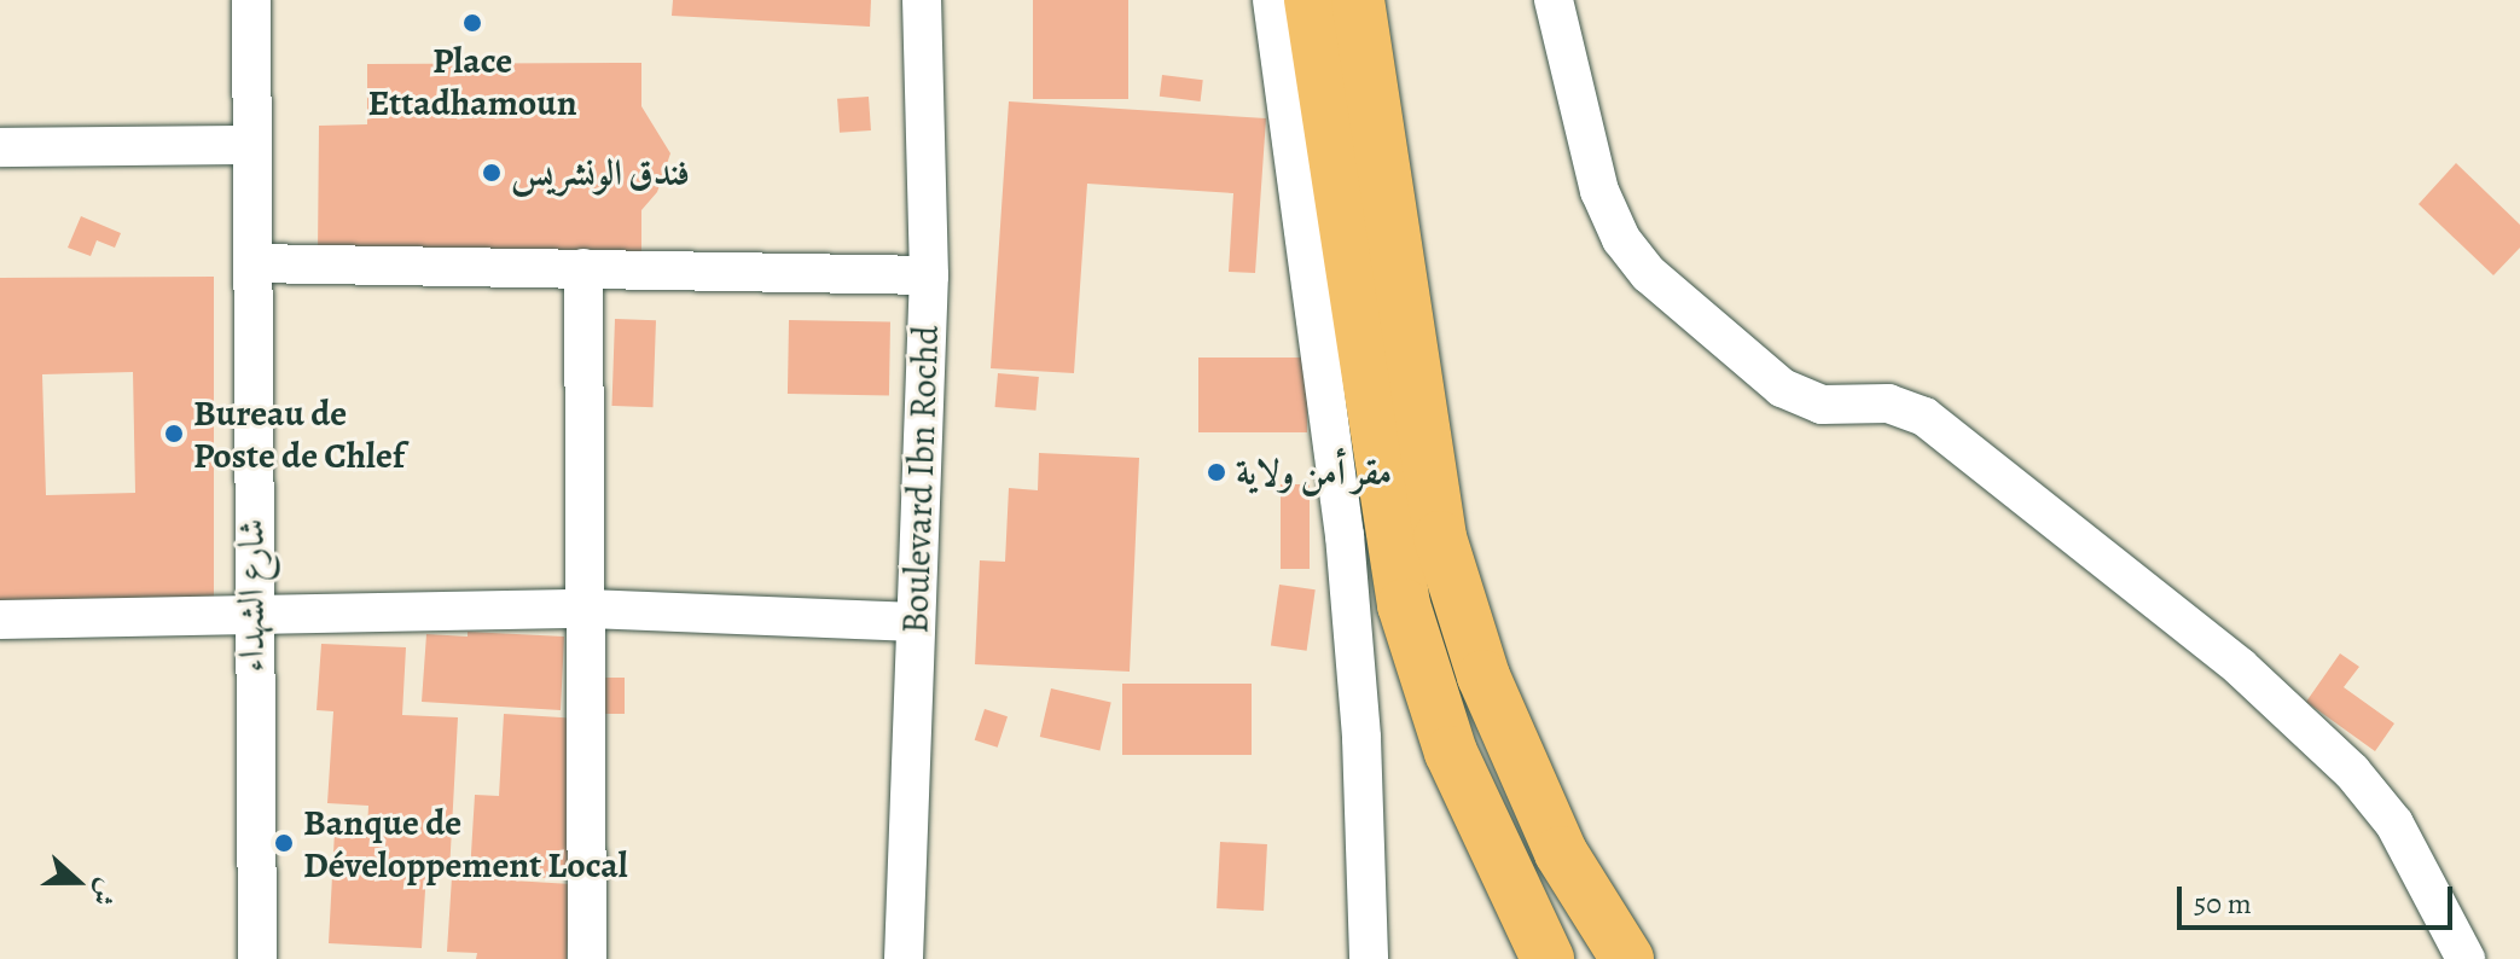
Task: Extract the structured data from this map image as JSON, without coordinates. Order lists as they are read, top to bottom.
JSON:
{
  "streets": {
    "street": ["Boulevard Ibn Rochd", "شارع الشهداء"]
  },
  "places": [
    "Place Ettadhamoun",
    "فندق الونشريس",
    "Bureau de Poste de Chlef",
    "مقر أمن ولاية",
    "Banque de Développement Local"
  ],
  "scale_bar": "50 m",
  "north": "right"
}
